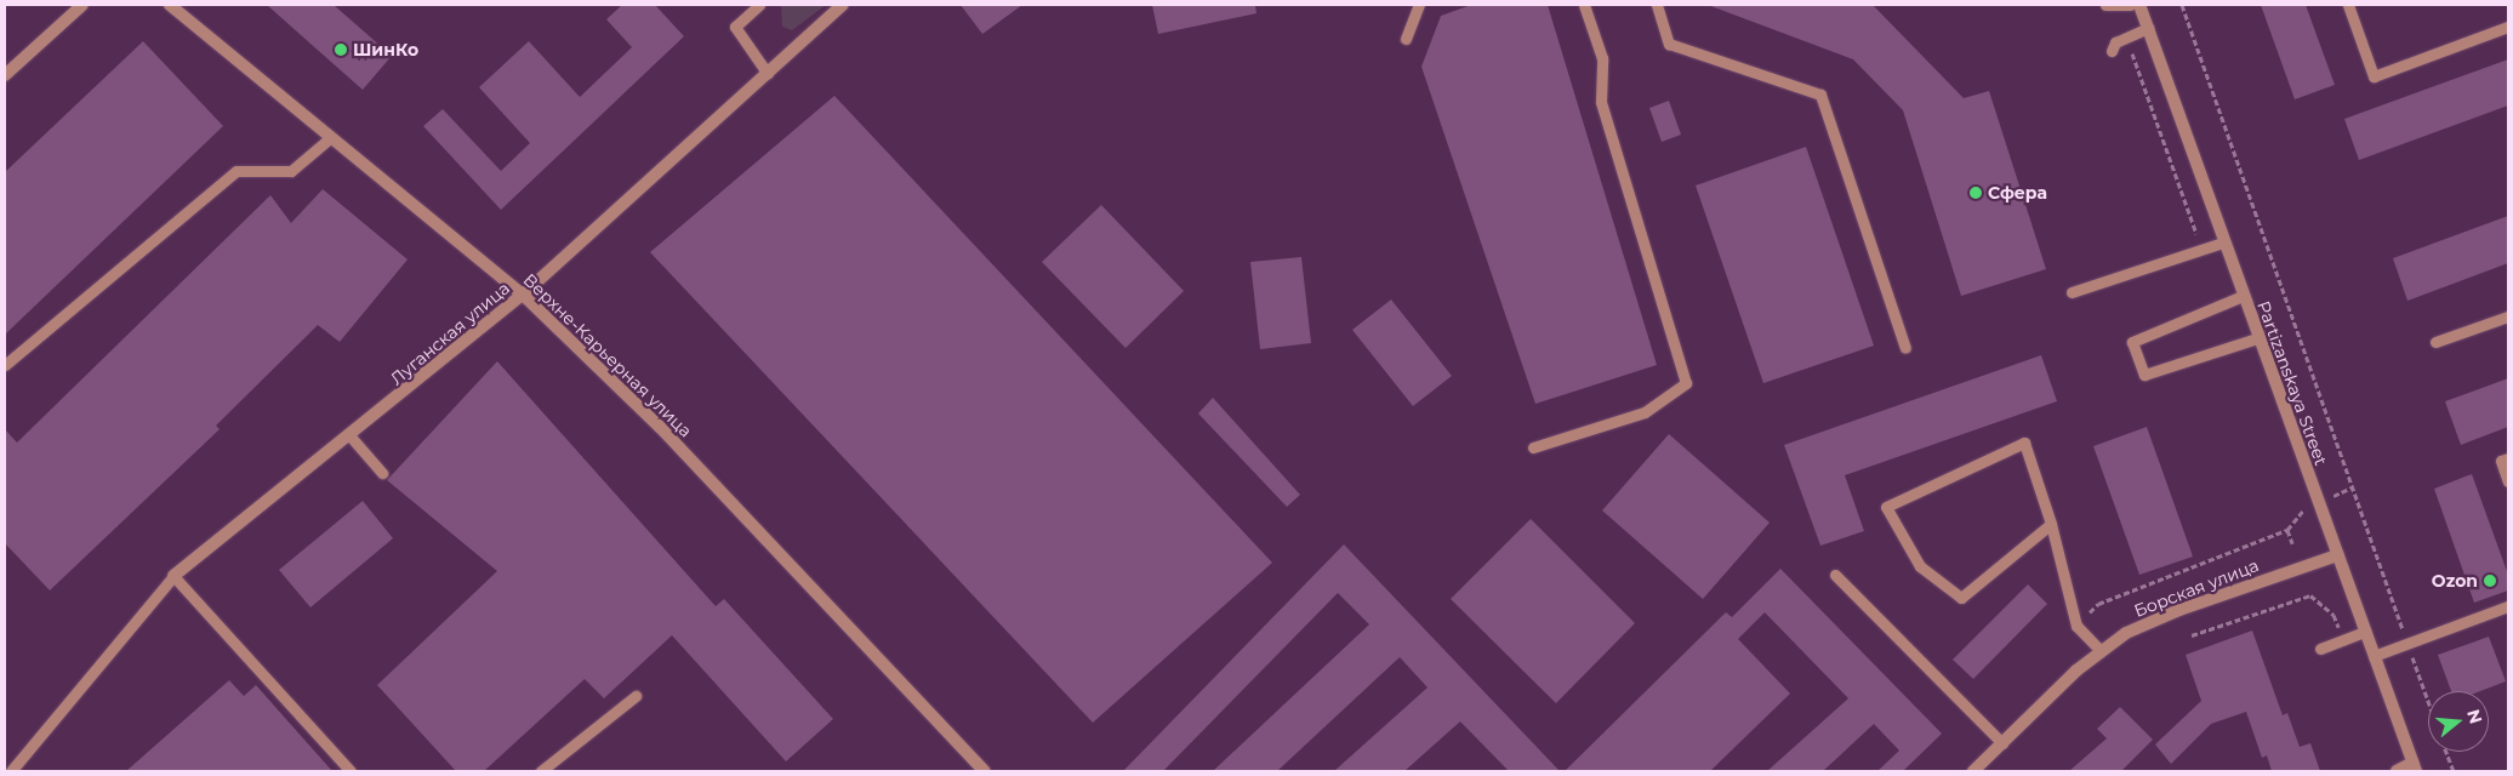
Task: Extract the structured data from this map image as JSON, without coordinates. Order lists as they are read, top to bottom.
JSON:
{
  "streets": {
    "street": [
      "Луганская улица",
      "Верхне-Карьерная улица",
      "Partizanskaya Street",
      "Борская улица"
    ]
  },
  "crossings": [
    ["Луганская улица", "Верхне-Карьерная улица"],
    ["Partizanskaya Street", "Борская улица"]
  ],
  "places": ["ШинКо", "Сфера", "Ozon"],
  "north": "right"
}
